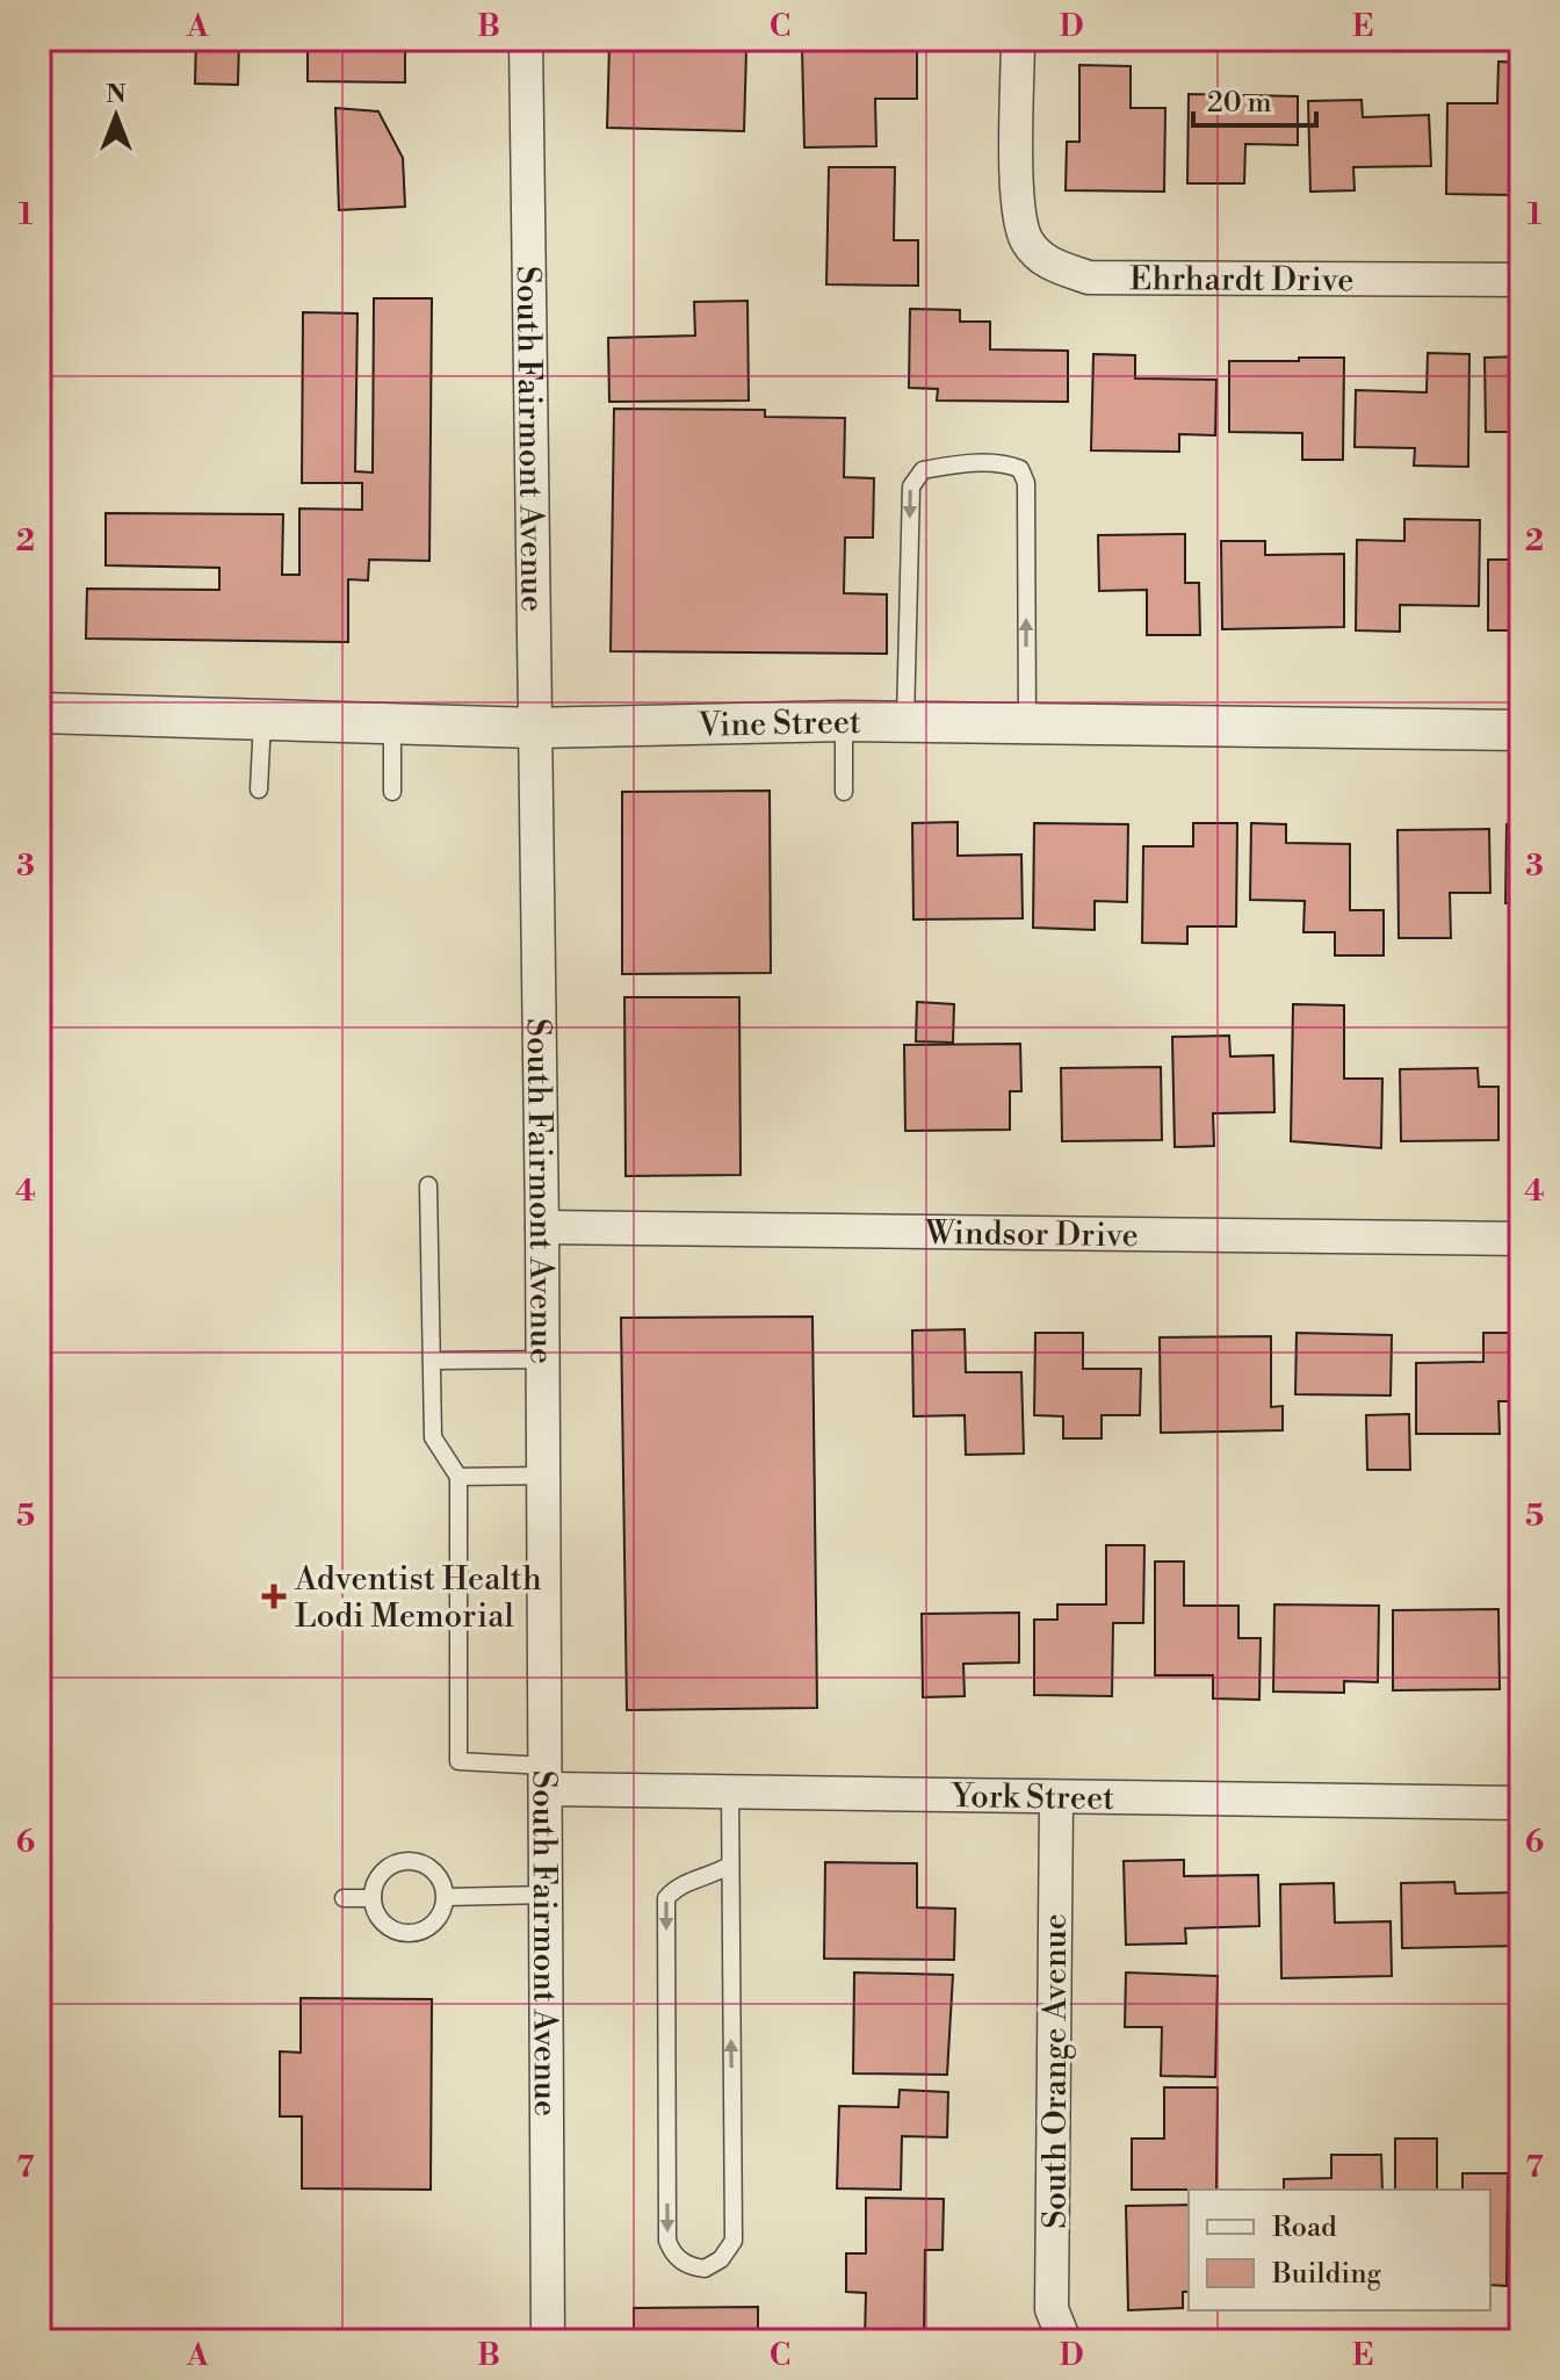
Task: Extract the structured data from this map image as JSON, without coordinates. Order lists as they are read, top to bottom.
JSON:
{
  "streets": {
    "street": [
      "Ehrhardt Drive",
      "South Fairmont Avenue",
      "Vine Street",
      "Windsor Drive",
      "York Street",
      "South Orange Avenue"
    ]
  },
  "crossings": [
    ["South Fairmont Avenue", "Vine Street"],
    ["South Fairmont Avenue", "Windsor Drive"],
    ["South Fairmont Avenue", "York Street"],
    ["York Street", "South Orange Avenue"]
  ],
  "places": {
    "health": ["Adventist Health Lodi Memorial"]
  },
  "legend": ["Road", "Building"],
  "scale_bar": "20 m",
  "north": "top",
  "grid": {
    "columns": [
      "A",
      "B",
      "C",
      "D",
      "E"
    ],
    "rows": [
      "1",
      "2",
      "3",
      "4",
      "5",
      "6",
      "7"
    ]
  }
}
